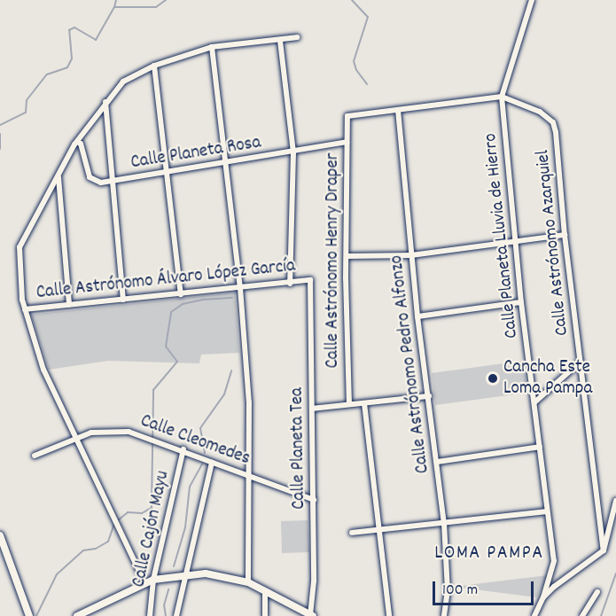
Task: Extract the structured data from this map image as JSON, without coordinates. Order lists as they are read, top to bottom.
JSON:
{
  "streets": {
    "street": [
      "Calle Planeta Rosa",
      "Calle Planeta Lluvia de Hierro",
      "Calle Astrónomo Azarquiel",
      "Calle Astrónomo Henry Draper",
      "Calle Astrónomo Álvaro López García",
      "Calle Astrónomo Pedro Alfonzo",
      "Calle Cleomedes",
      "Calle Planeta Tea",
      "Calle Cajón Mayu"
    ]
  },
  "crossings": [
    ["Calle Planeta Rosa", "Calle Astrónomo Henry Draper"],
    ["Calle Planeta Lluvia de Hierro", "Calle Astrónomo Azarquiel"],
    ["Calle Astrónomo Henry Draper", "Calle Astrónomo Pedro Alfonzo"],
    ["Calle Astrónomo Álvaro López García", "Calle Planeta Tea"],
    ["Calle Cleomedes", "Calle Planeta Tea"],
    ["Calle Cleomedes", "Calle Cajón Mayu"]
  ],
  "districts": ["LOMA PAMPA"],
  "places": ["Cancha Este Loma Pampa"],
  "scale_bar": "100 m"
}
